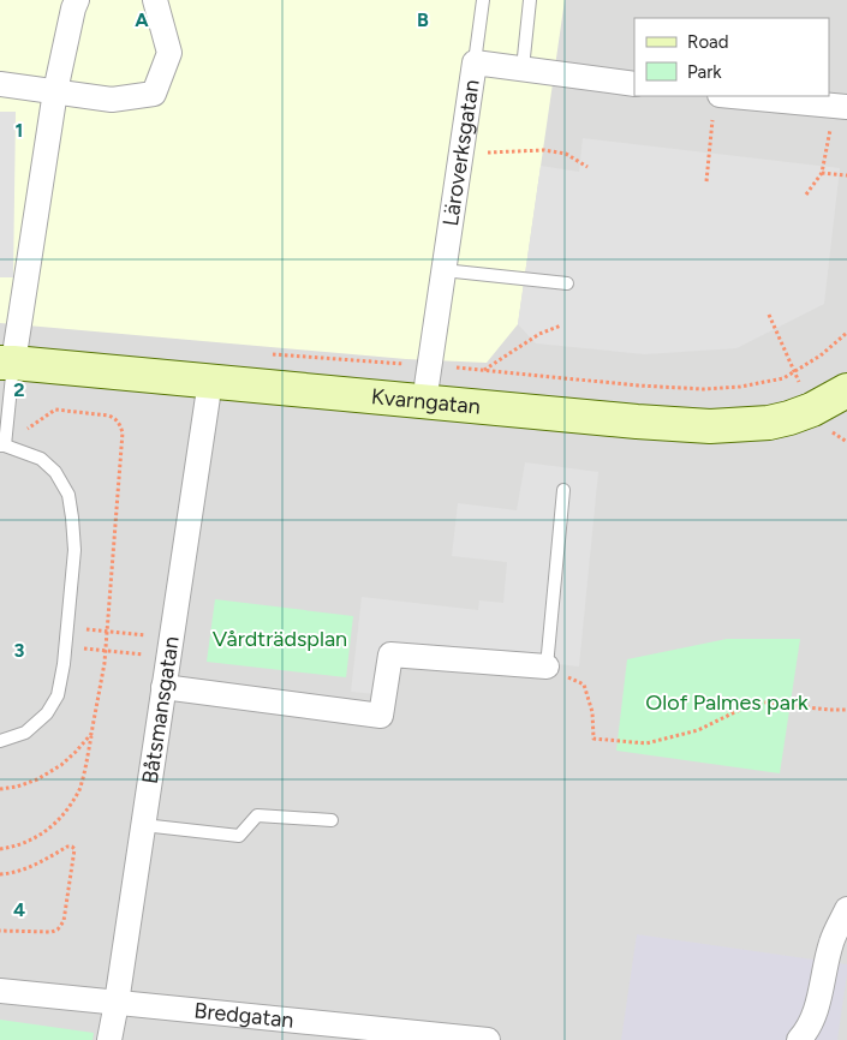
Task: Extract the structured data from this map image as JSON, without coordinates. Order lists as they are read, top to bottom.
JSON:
{
  "streets": {
    "street": [
      "Läroverksgatan",
      "Kvarngatan",
      "Båtsmansgatan",
      "Bredgatan"
    ]
  },
  "crossings": [
    ["Läroverksgatan", "Kvarngatan"],
    ["Kvarngatan", "Båtsmansgatan"],
    ["Båtsmansgatan", "Bredgatan"]
  ],
  "parks": ["Vårdträdsplan", "Olof Palmes park"],
  "legend": ["Road", "Park"],
  "grid": {
    "columns": ["A", "B"],
    "rows": [
      "1",
      "2",
      "3",
      "4"
    ]
  }
}
